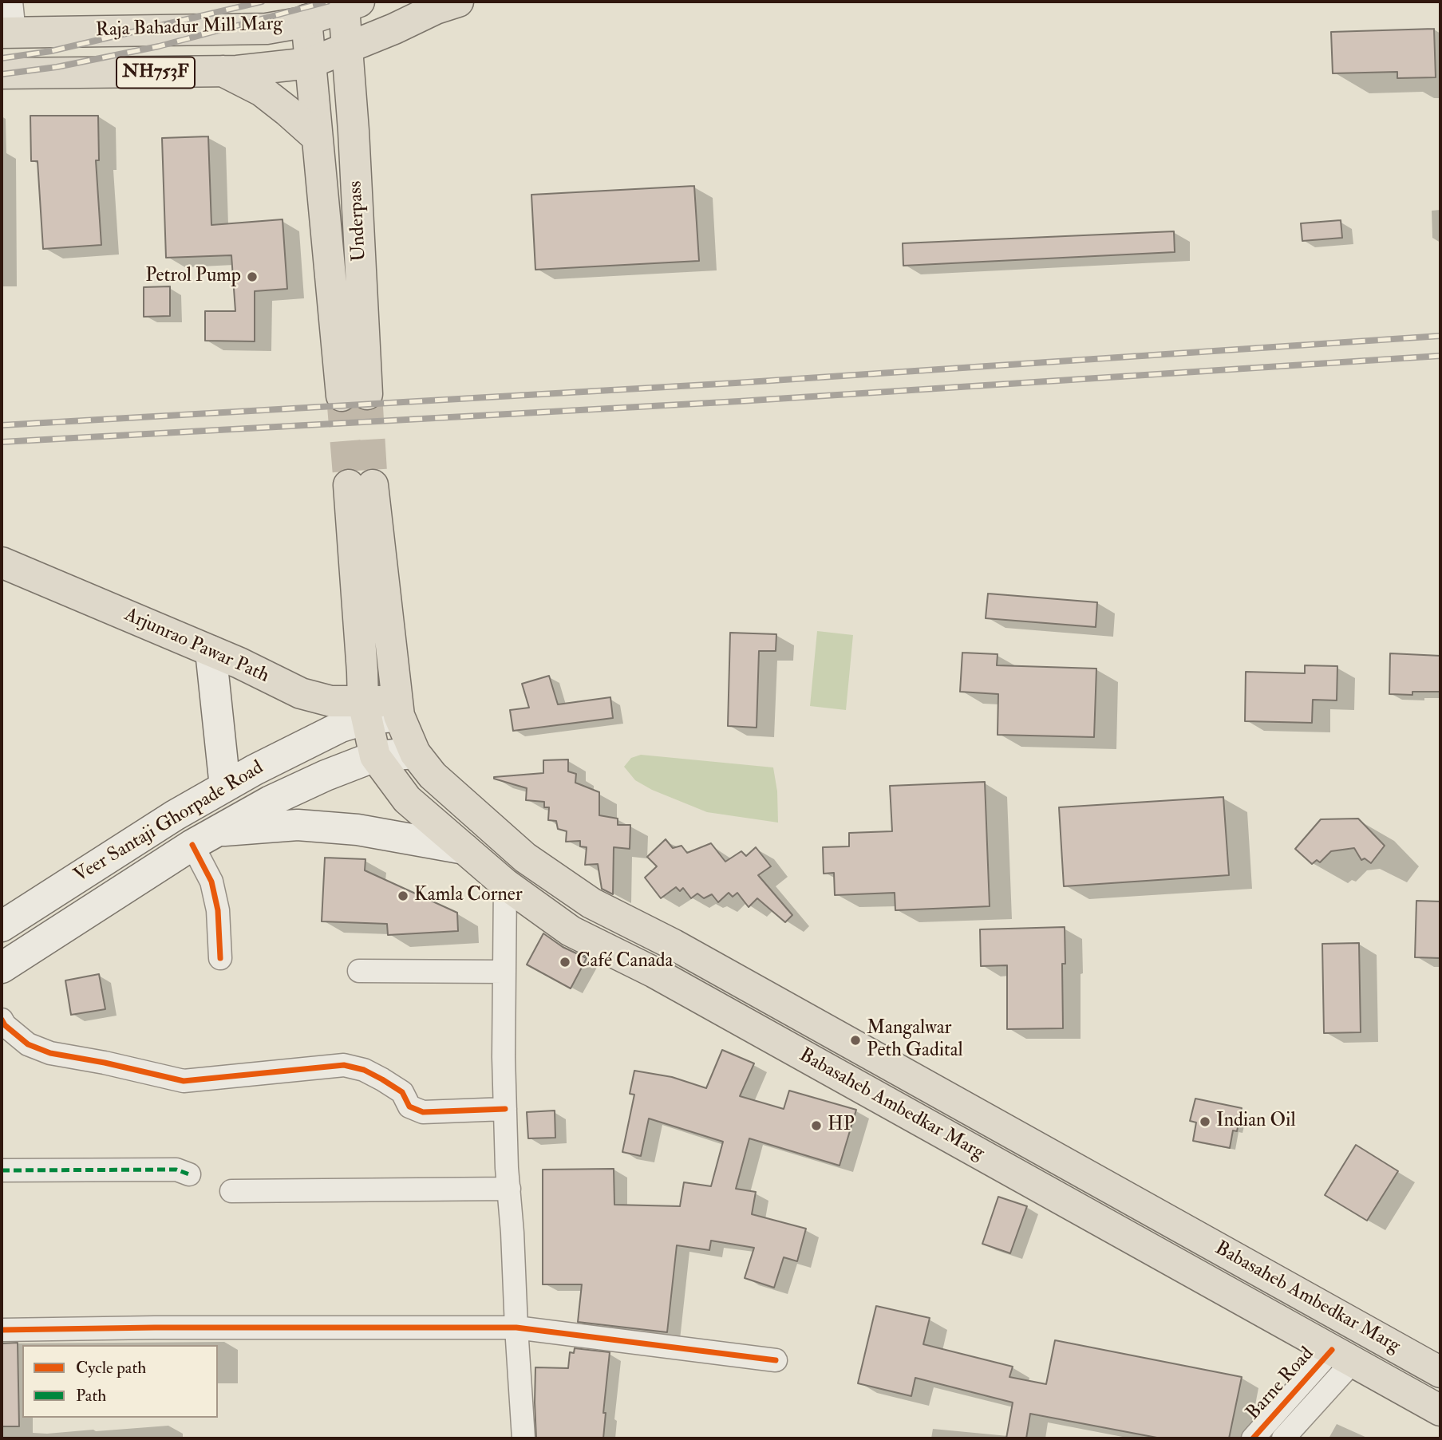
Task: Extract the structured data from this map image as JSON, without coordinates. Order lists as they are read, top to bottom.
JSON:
{
  "streets": {
    "main road": [
      "Raja Bahadur Mill Marg",
      "NH753F",
      "Underpass",
      "Arjunrao Pawar Path",
      "Veer Santaji Ghorpade Road",
      "Babasaheb Ambedkar Marg"
    ],
    "street": ["Barne Road"]
  },
  "crossings": [
    ["Raja Bahadur Mill Marg", "Underpass"],
    ["NH753F", "Underpass"],
    ["Arjunrao Pawar Path", "Veer Santaji Ghorpade Road"],
    ["Veer Santaji Ghorpade Road", "Babasaheb Ambedkar Marg"],
    ["Babasaheb Ambedkar Marg", "Barne Road"]
  ],
  "places": [
    "Petrol Pump",
    "Kamla Corner",
    "Café Canada",
    "Mangalwar Peth Gadital",
    "Indian Oil",
    "HP"
  ],
  "legend": ["Cycle path", "Path"]
}
